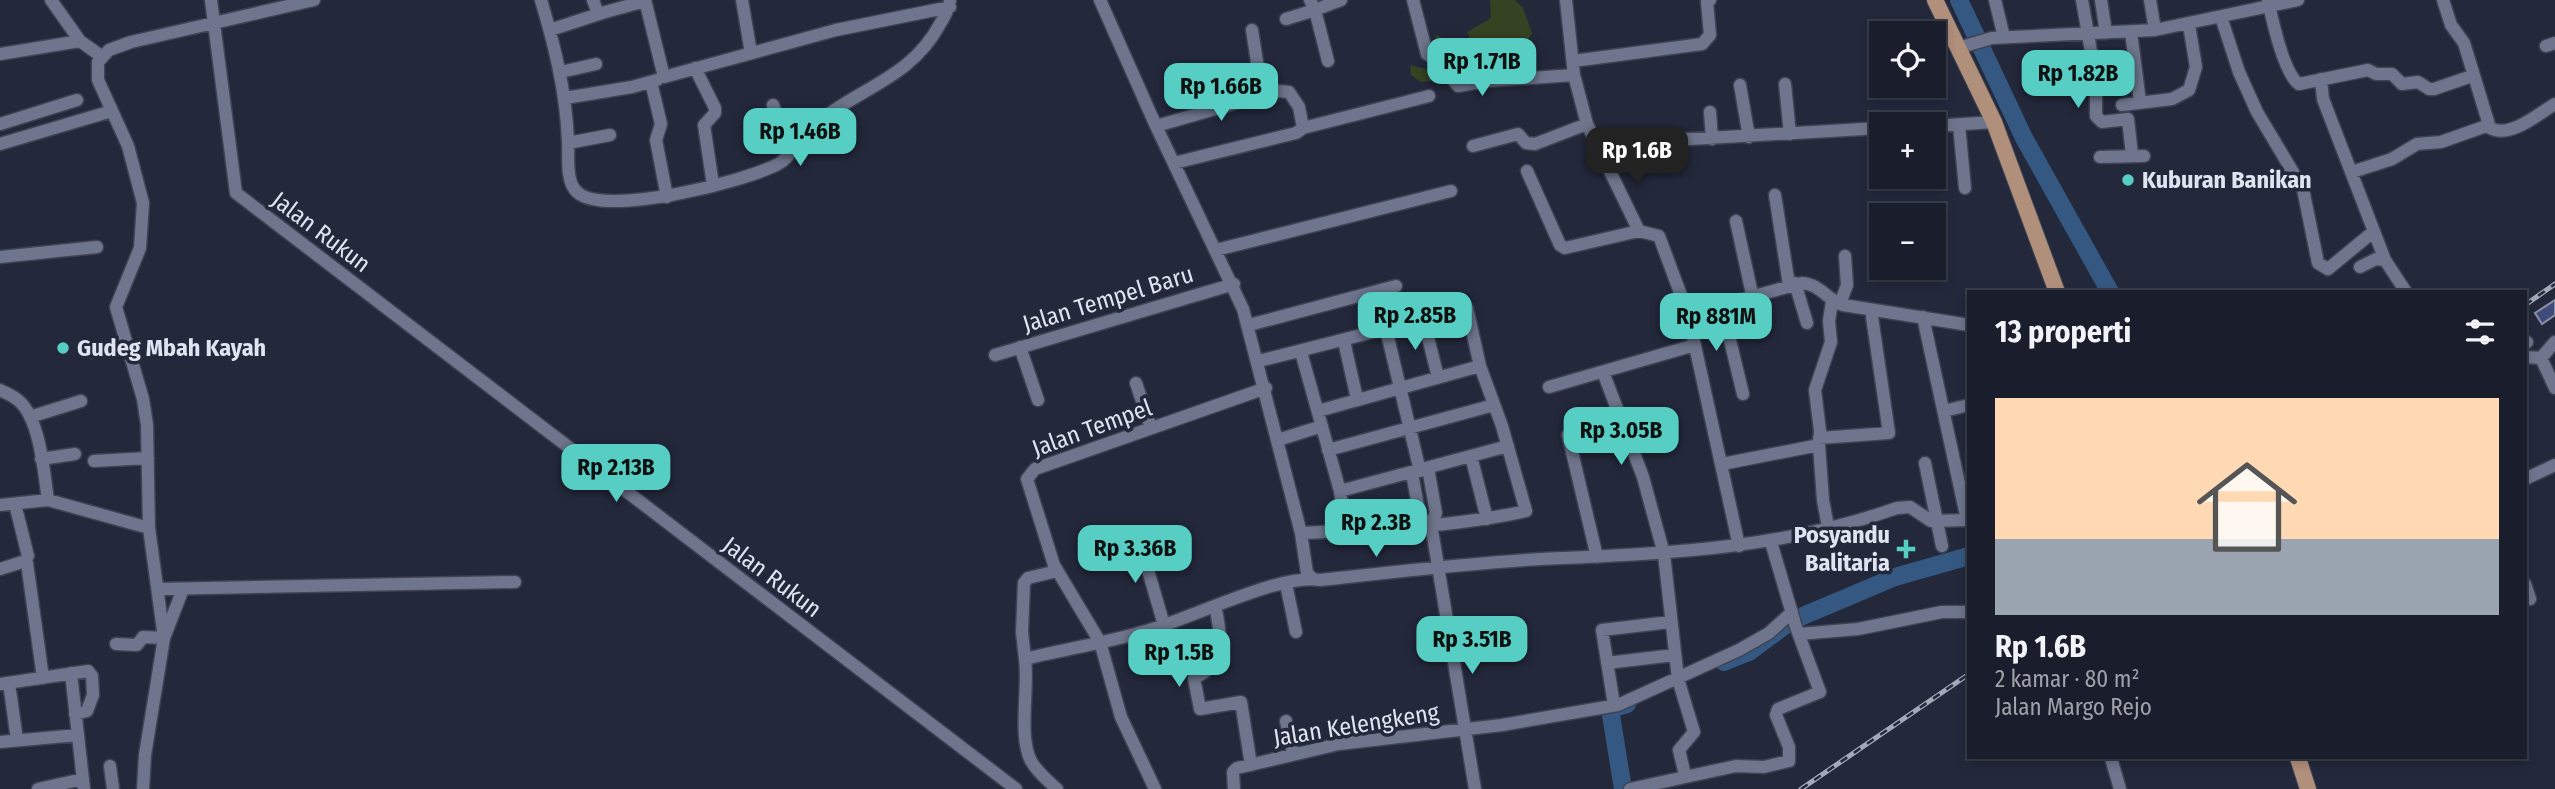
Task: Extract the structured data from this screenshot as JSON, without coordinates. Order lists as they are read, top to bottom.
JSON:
{
  "streets": {
    "street": [
      "Jalan Rukun",
      "Jalan Tempel Baru",
      "Jalan Tempel",
      "Jalan Kelengkeng"
    ]
  },
  "places": {
    "other": ["Kuburan Banikan", "Gudeg Mbah Kayah"],
    "health": ["Posyandu Balitaria"]
  },
  "page": {
    "map_buttons": ["+", "−"],
    "price": [
      "Rp 1.71B",
      "Rp 1.82B",
      "Rp 1.66B",
      "Rp 1.46B",
      "Rp 1.6B",
      "Rp 2.85B",
      "Rp 881M",
      "Rp 3.05B",
      "Rp 2.13B",
      "Rp 2.3B",
      "Rp 3.36B",
      "Rp 3.51B",
      "Rp 1.5B"
    ],
    "heading": "13 properti",
    "list": [
      {
        "name": "Rp 1.6B",
        "note": "2 kamar · 80 m² · Jalan Margo Rejo"
      }
    ]
  }
}
